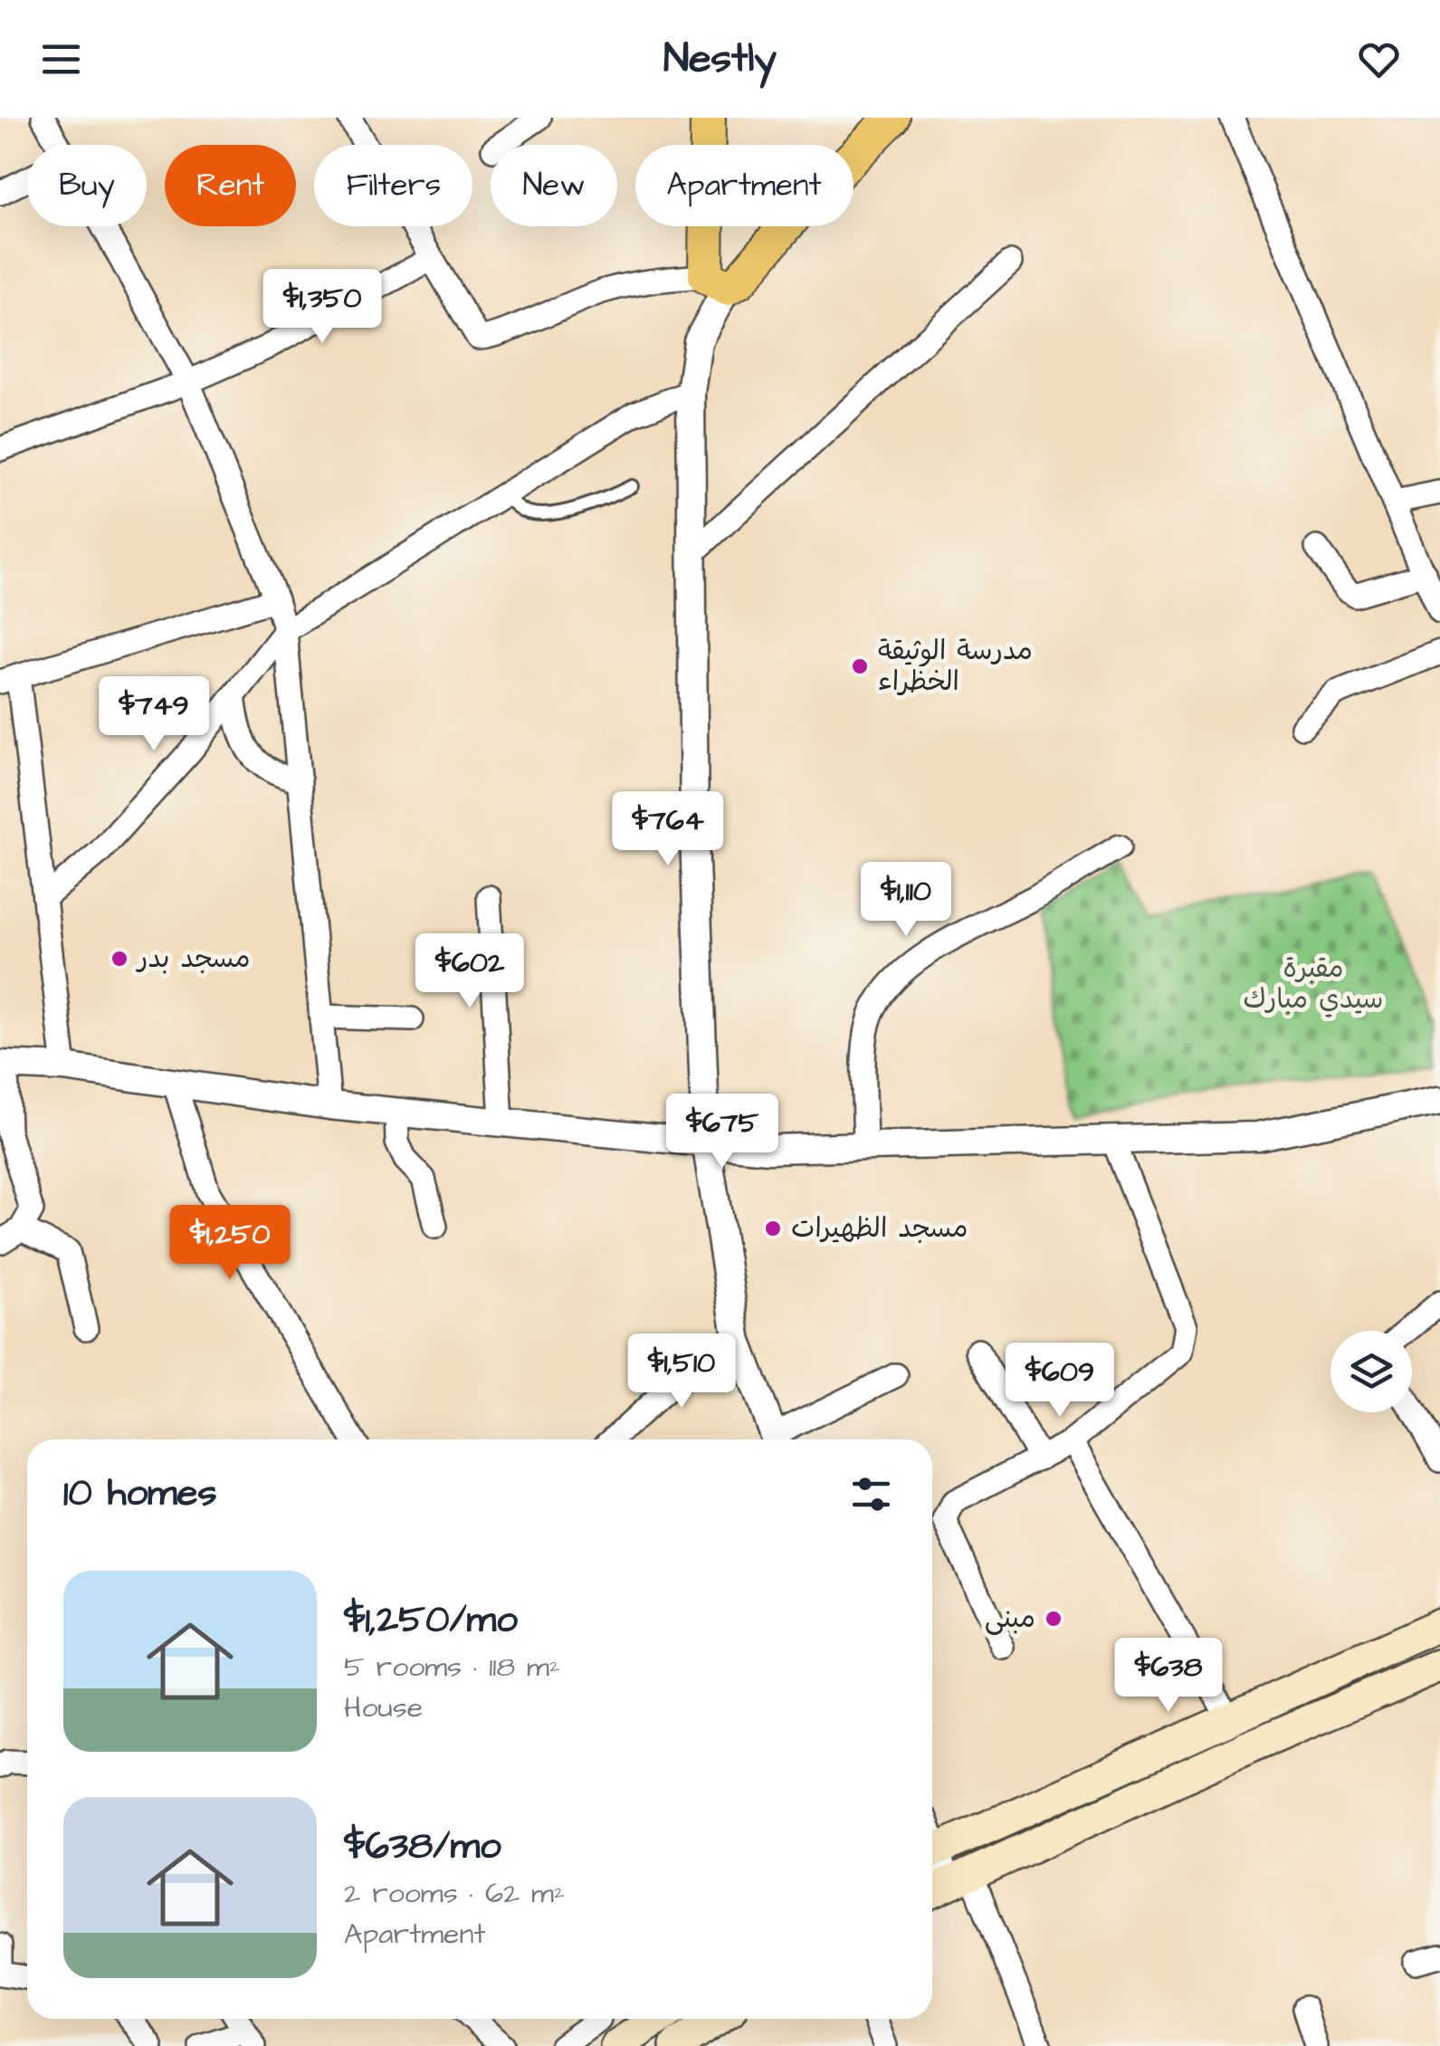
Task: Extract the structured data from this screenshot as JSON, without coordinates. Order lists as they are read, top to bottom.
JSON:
{
  "parks": ["مقبرة سيدي مبارك"],
  "places": [
    "مدرسة الوثيقة الخظراء",
    "مسجد بدر",
    "مسجد الظهيرات",
    "مبنى"
  ],
  "page": {
    "header": "Nestly",
    "chip": [
      "Buy",
      "Rent",
      "Filters",
      "New",
      "Apartment"
    ],
    "price": [
      "$1,350",
      "$749",
      "$764",
      "$1,110",
      "$602",
      "$675",
      "$1,250",
      "$1,510",
      "$609",
      "$638"
    ],
    "heading": "10 homes",
    "list": [
      {
        "name": "$1,250/mo",
        "note": "5 rooms · 118 m² · House"
      },
      {
        "name": "$638/mo",
        "note": "2 rooms · 62 m² · Apartment"
      }
    ]
  }
}
